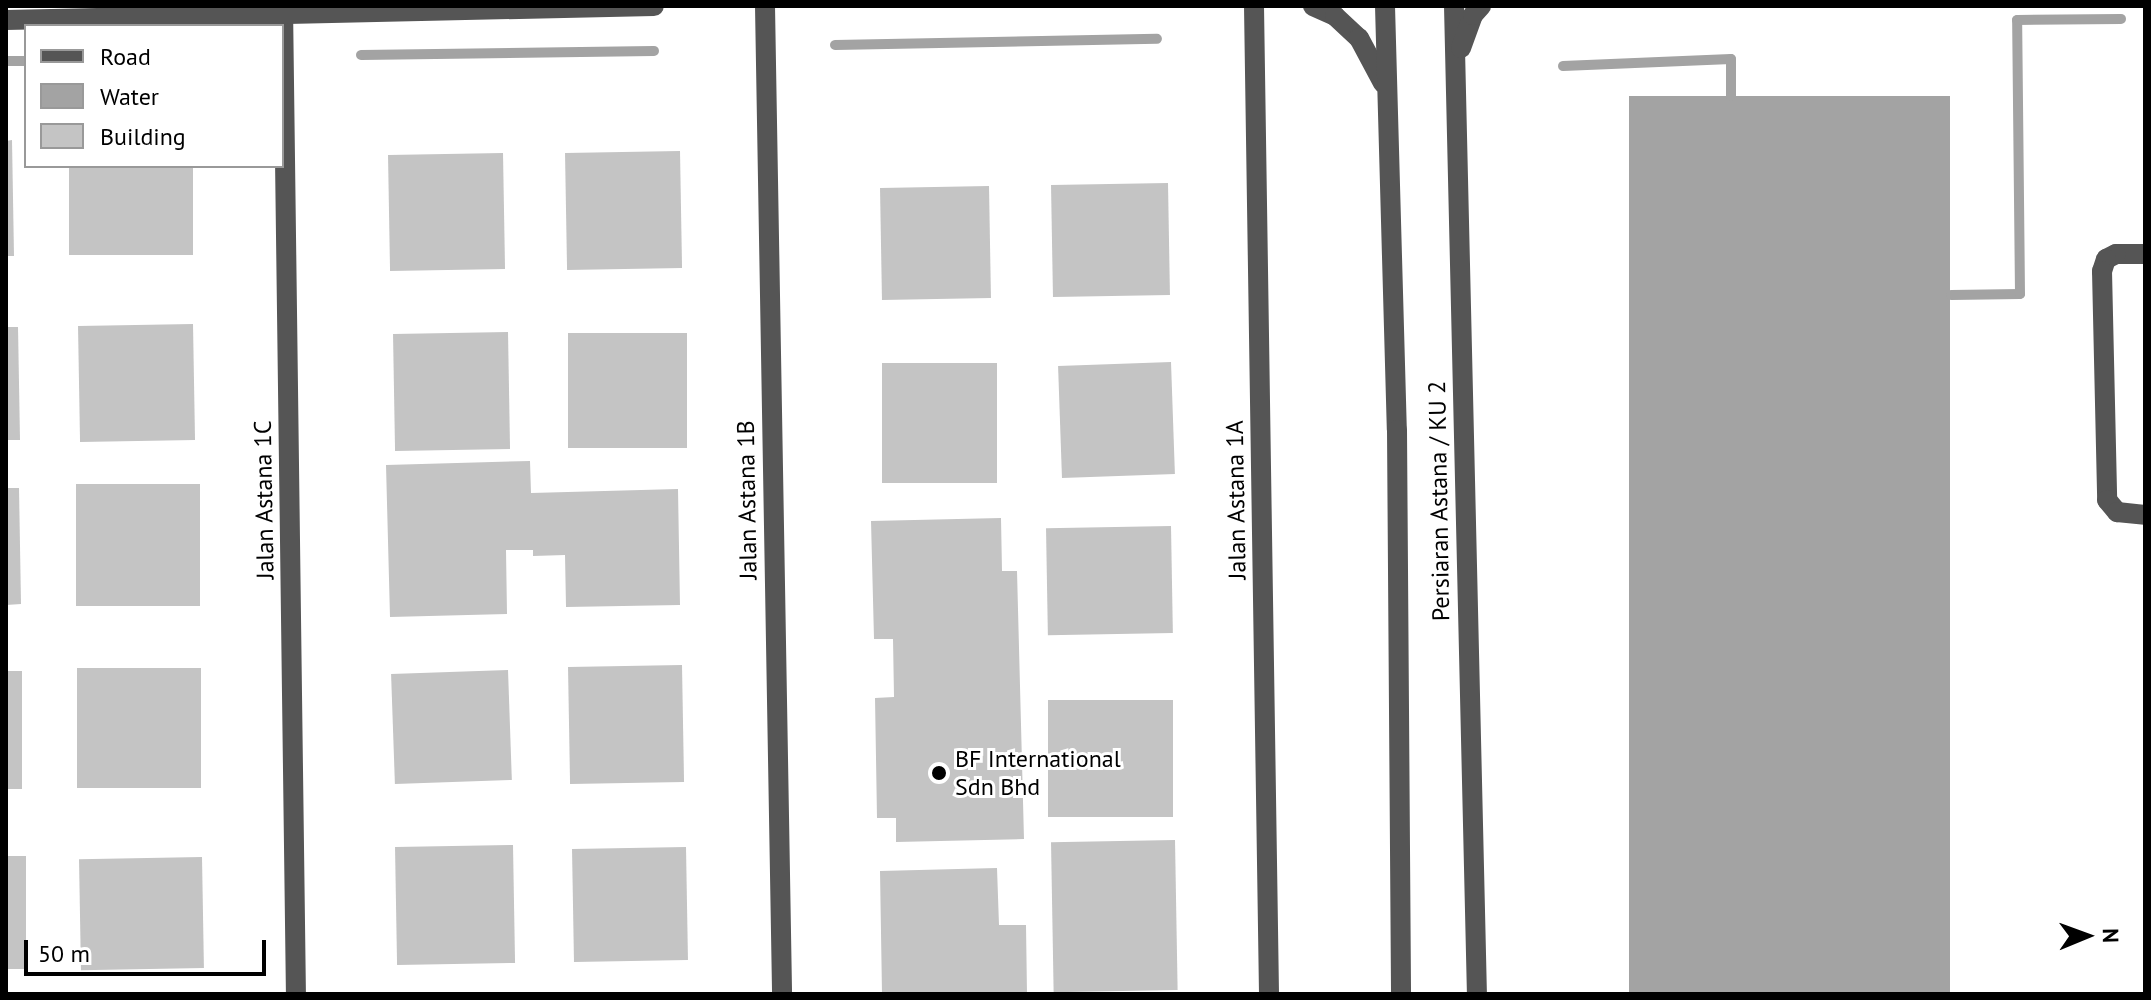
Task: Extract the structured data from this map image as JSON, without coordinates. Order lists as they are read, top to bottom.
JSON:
{
  "streets": {
    "street": [
      "Jalan Astana 1C",
      "Jalan Astana 1B",
      "Jalan Astana 1A",
      "Persiaran Astana / KU 2"
    ]
  },
  "places": ["BF International Sdn Bhd"],
  "legend": ["Road", "Water", "Building"],
  "scale_bar": "50 m",
  "north": "right"
}
